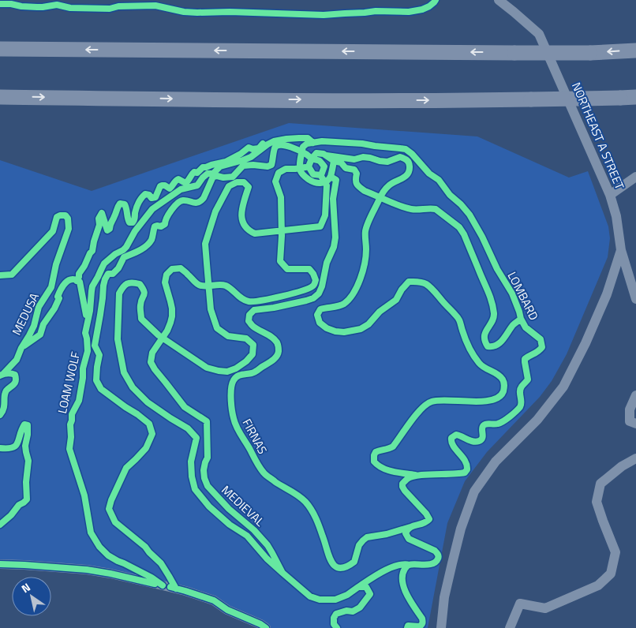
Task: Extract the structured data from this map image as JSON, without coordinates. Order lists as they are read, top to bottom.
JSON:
{
  "streets": {
    "street": ["NORTHEAST A STREET"],
    "cycle path": [
      "LOMBARD",
      "MEDUSA",
      "LOAM WOLF",
      "FIRNAS",
      "MEDIEVAL"
    ]
  },
  "north": "top left"
}
